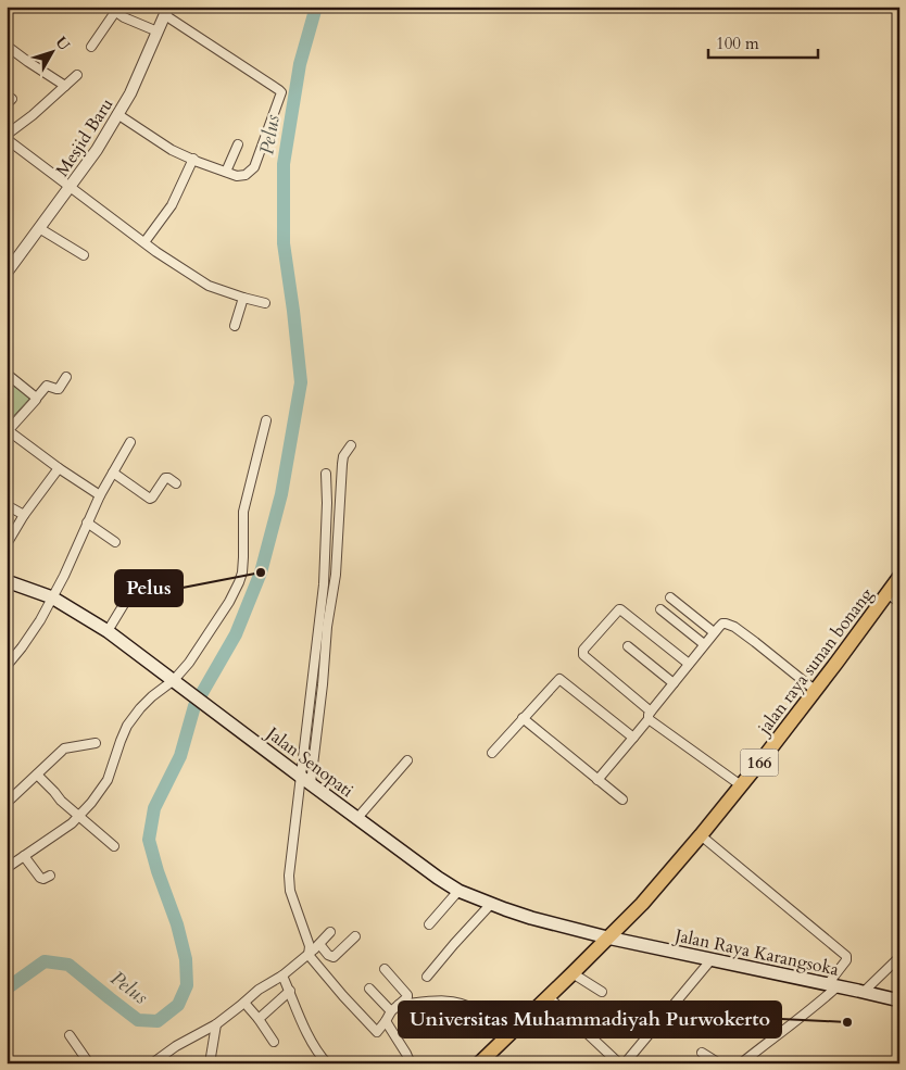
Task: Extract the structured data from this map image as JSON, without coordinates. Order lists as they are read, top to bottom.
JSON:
{
  "streets": {
    "main road": [
      "jalan raya sunan bonang",
      "Jalan Senopati",
      "166",
      "Jalan Raya Karangsoka"
    ],
    "street": ["Mesjid Baru"]
  },
  "crossings": [
    ["jalan raya sunan bonang", "Jalan Senopati"],
    ["jalan raya sunan bonang", "166"],
    ["jalan raya sunan bonang", "Jalan Raya Karangsoka"],
    ["Jalan Senopati", "166"],
    ["Jalan Senopati", "Jalan Raya Karangsoka"],
    ["166", "Jalan Raya Karangsoka"]
  ],
  "water": ["Pelus"],
  "places": ["Pelus", "Universitas Muhammadiyah Purwokerto"],
  "scale_bar": "100 m",
  "north": "top right"
}
